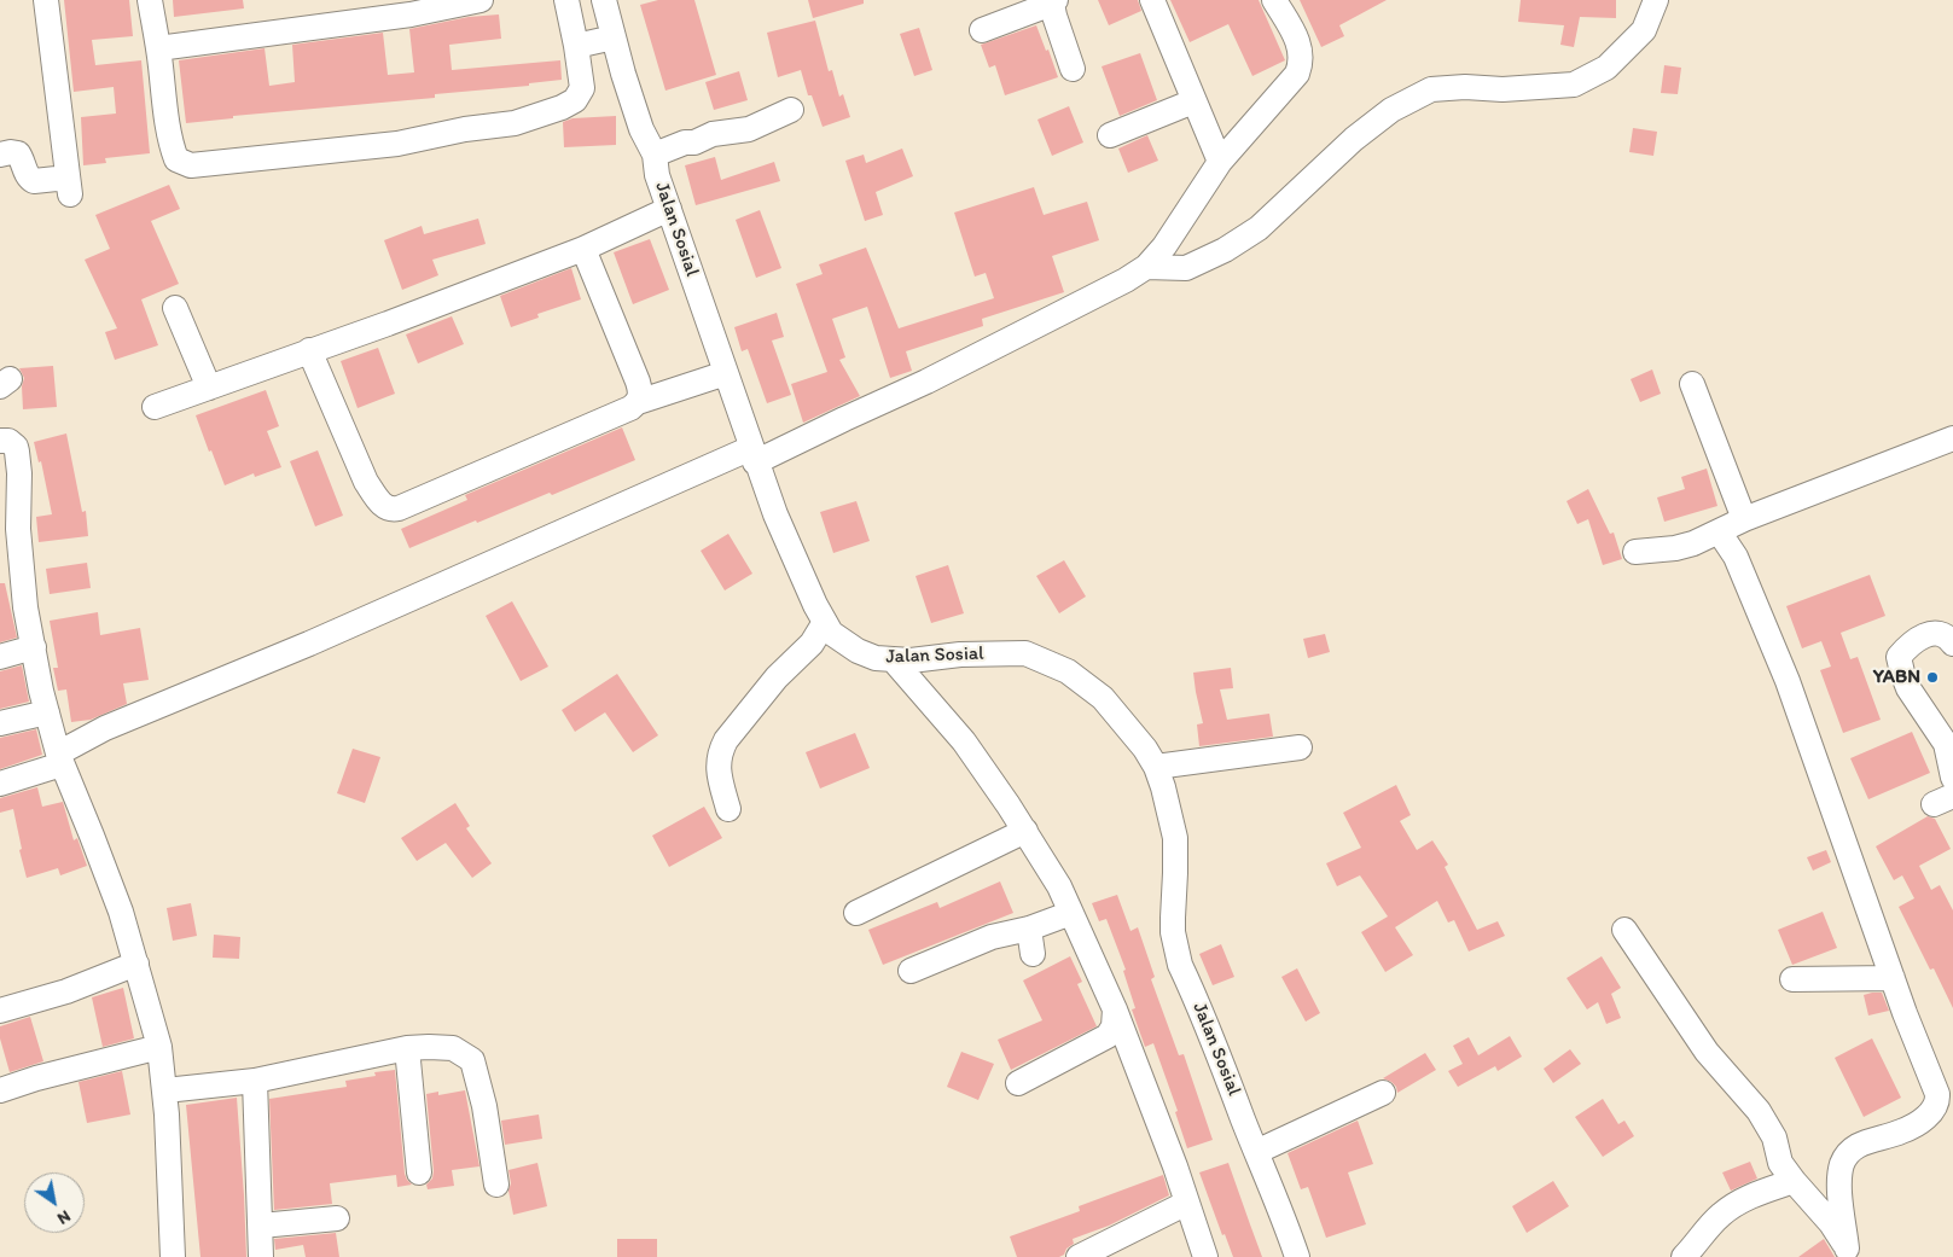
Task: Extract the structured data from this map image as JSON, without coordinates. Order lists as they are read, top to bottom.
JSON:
{
  "streets": {
    "street": ["Jalan Sosial"]
  },
  "places": ["YABN"],
  "north": "bottom right"
}
